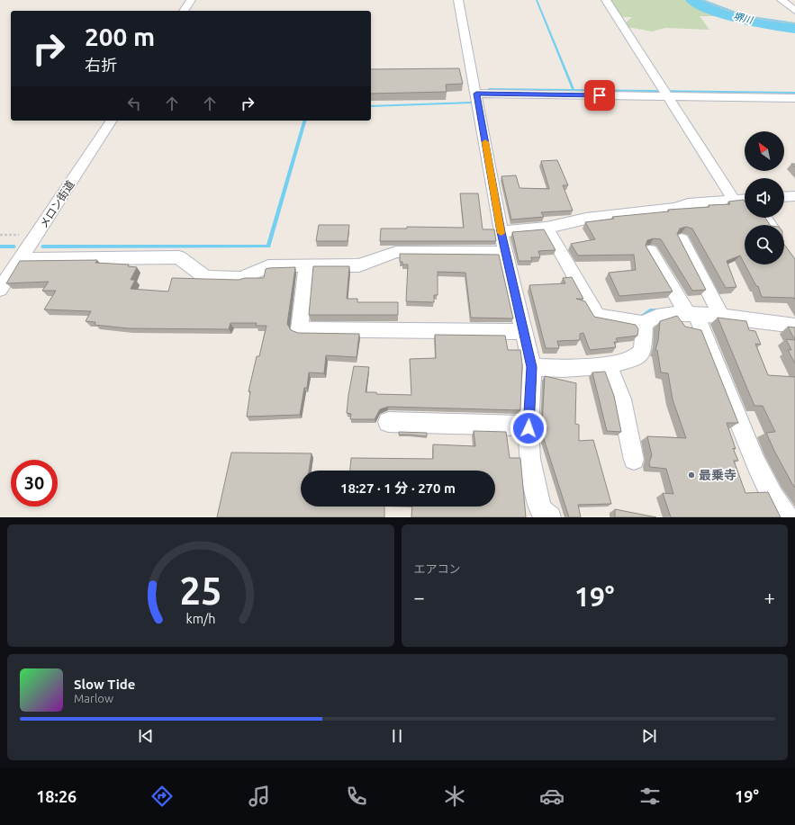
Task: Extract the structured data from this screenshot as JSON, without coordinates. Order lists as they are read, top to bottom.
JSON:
{
  "streets": {
    "street": ["メロン街道"]
  },
  "water": ["堺川"],
  "places": ["最乗寺"],
  "north": "top left",
  "page": {
    "turn": ["200 m", "右折"],
    "limit": "30",
    "trip": "18:27 · 1 分 · 270 m",
    "tile": "エアコン",
    "heat": ["−", "19°", "+"],
    "song": ["Slow Tide", "Marlow"],
    "tabs": ["18:26", "19°"],
    "gauge": ["25", "km/h"]
  }
}
